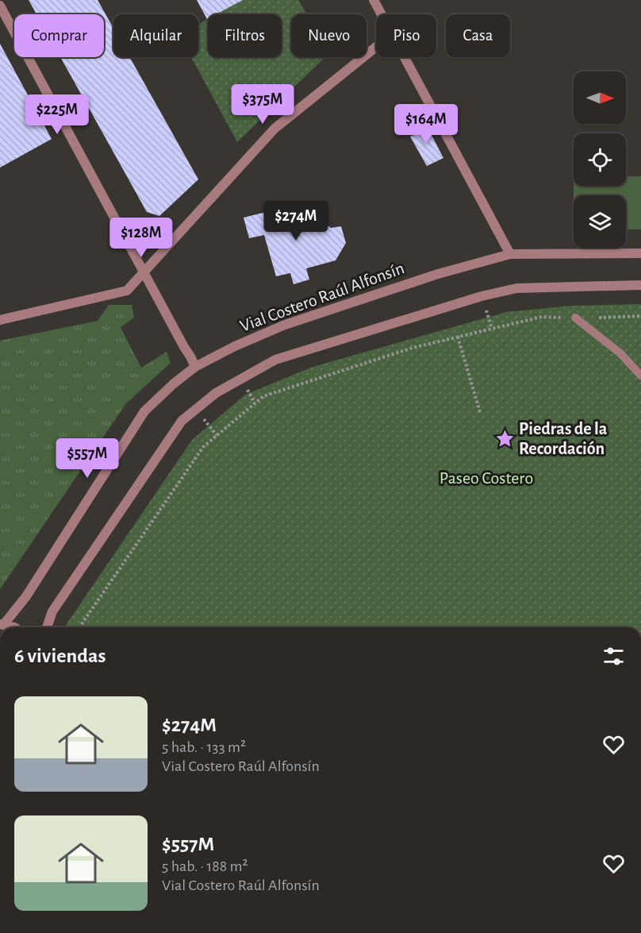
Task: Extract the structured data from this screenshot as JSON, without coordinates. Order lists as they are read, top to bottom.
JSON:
{
  "streets": {
    "street": ["Vial Costero Raúl Alfonsín"]
  },
  "parks": ["Paseo Costero"],
  "places": {
    "place": ["Piedras de la Recordación"]
  },
  "north": "right",
  "page": {
    "chip": [
      "Comprar",
      "Alquilar",
      "Filtros",
      "Nuevo",
      "Piso",
      "Casa"
    ],
    "price": [
      "$375M",
      "$225M",
      "$164M",
      "$274M",
      "$128M",
      "$557M"
    ],
    "heading": "6 viviendas",
    "list": [
      {
        "name": "$274M",
        "note": "5 hab. · 133 m² · Vial Costero Raúl Alfonsín"
      },
      {
        "name": "$557M",
        "note": "5 hab. · 188 m² · Vial Costero Raúl Alfonsín"
      }
    ]
  }
}
